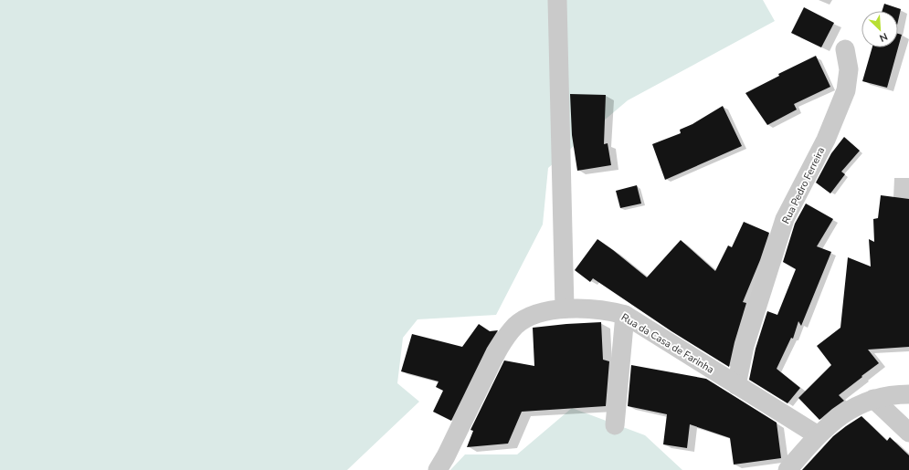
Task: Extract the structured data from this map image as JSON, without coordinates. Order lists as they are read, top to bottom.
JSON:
{
  "streets": {
    "street": ["Rua Pedro Ferreira", "Rua da Casa de Farinha"]
  },
  "crossings": [
    ["Rua Pedro Ferreira", "Rua da Casa de Farinha"]
  ],
  "north": "bottom right"
}
